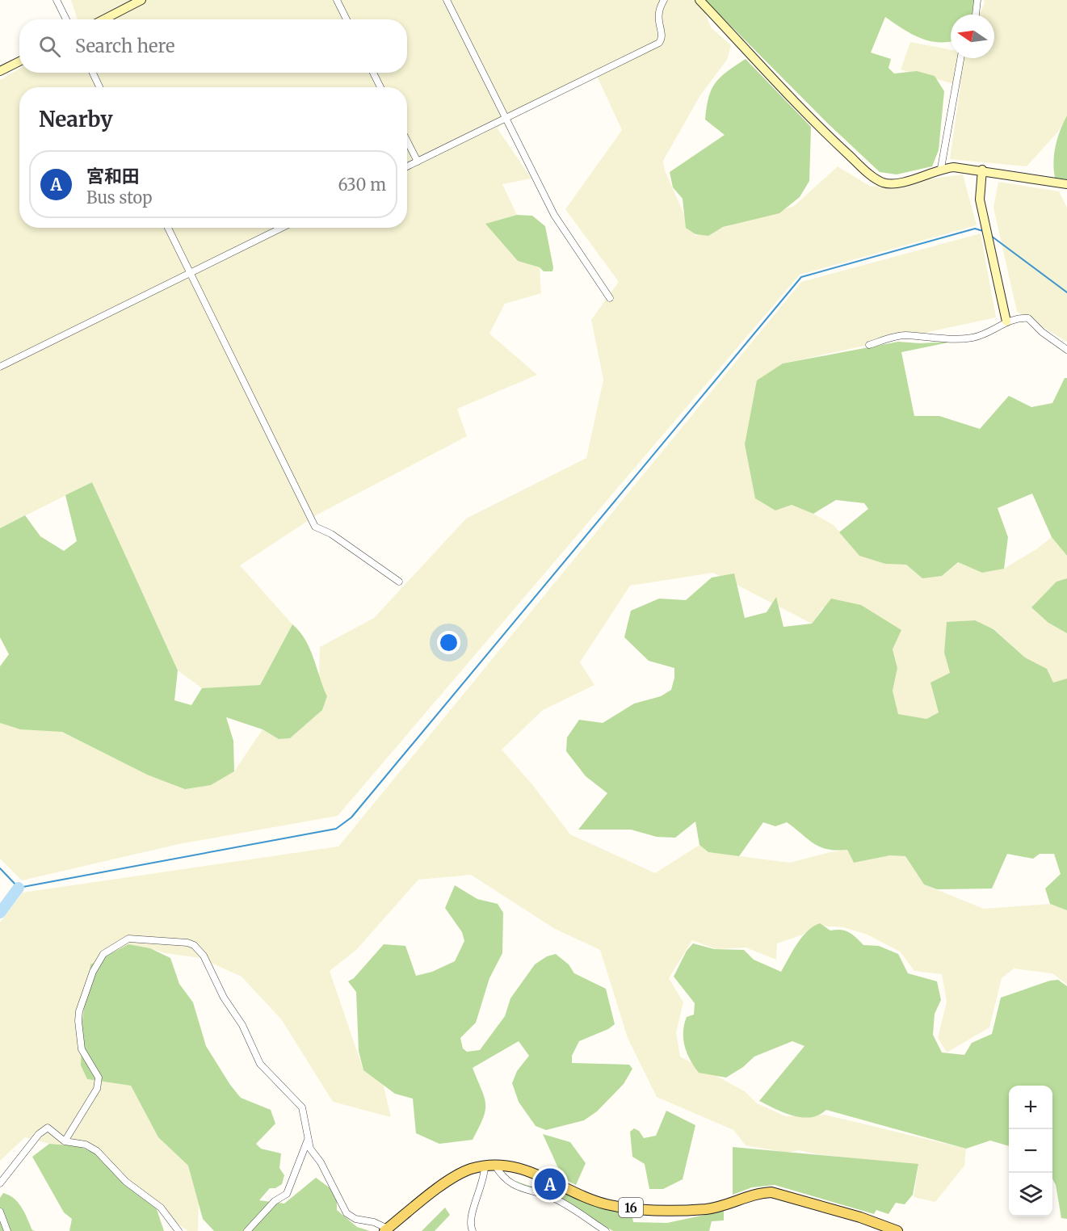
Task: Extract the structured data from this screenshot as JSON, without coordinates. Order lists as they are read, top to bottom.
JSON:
{
  "streets": {
    "main road": ["16"]
  },
  "north": "left",
  "page": {
    "search": "Search here",
    "heading": "Nearby",
    "list": [
      {
        "mark": "A",
        "name": "宮和田",
        "note": "Bus stop",
        "value": "630 m"
      }
    ],
    "map_buttons": ["+", "−"],
    "pins": "A"
  }
}
